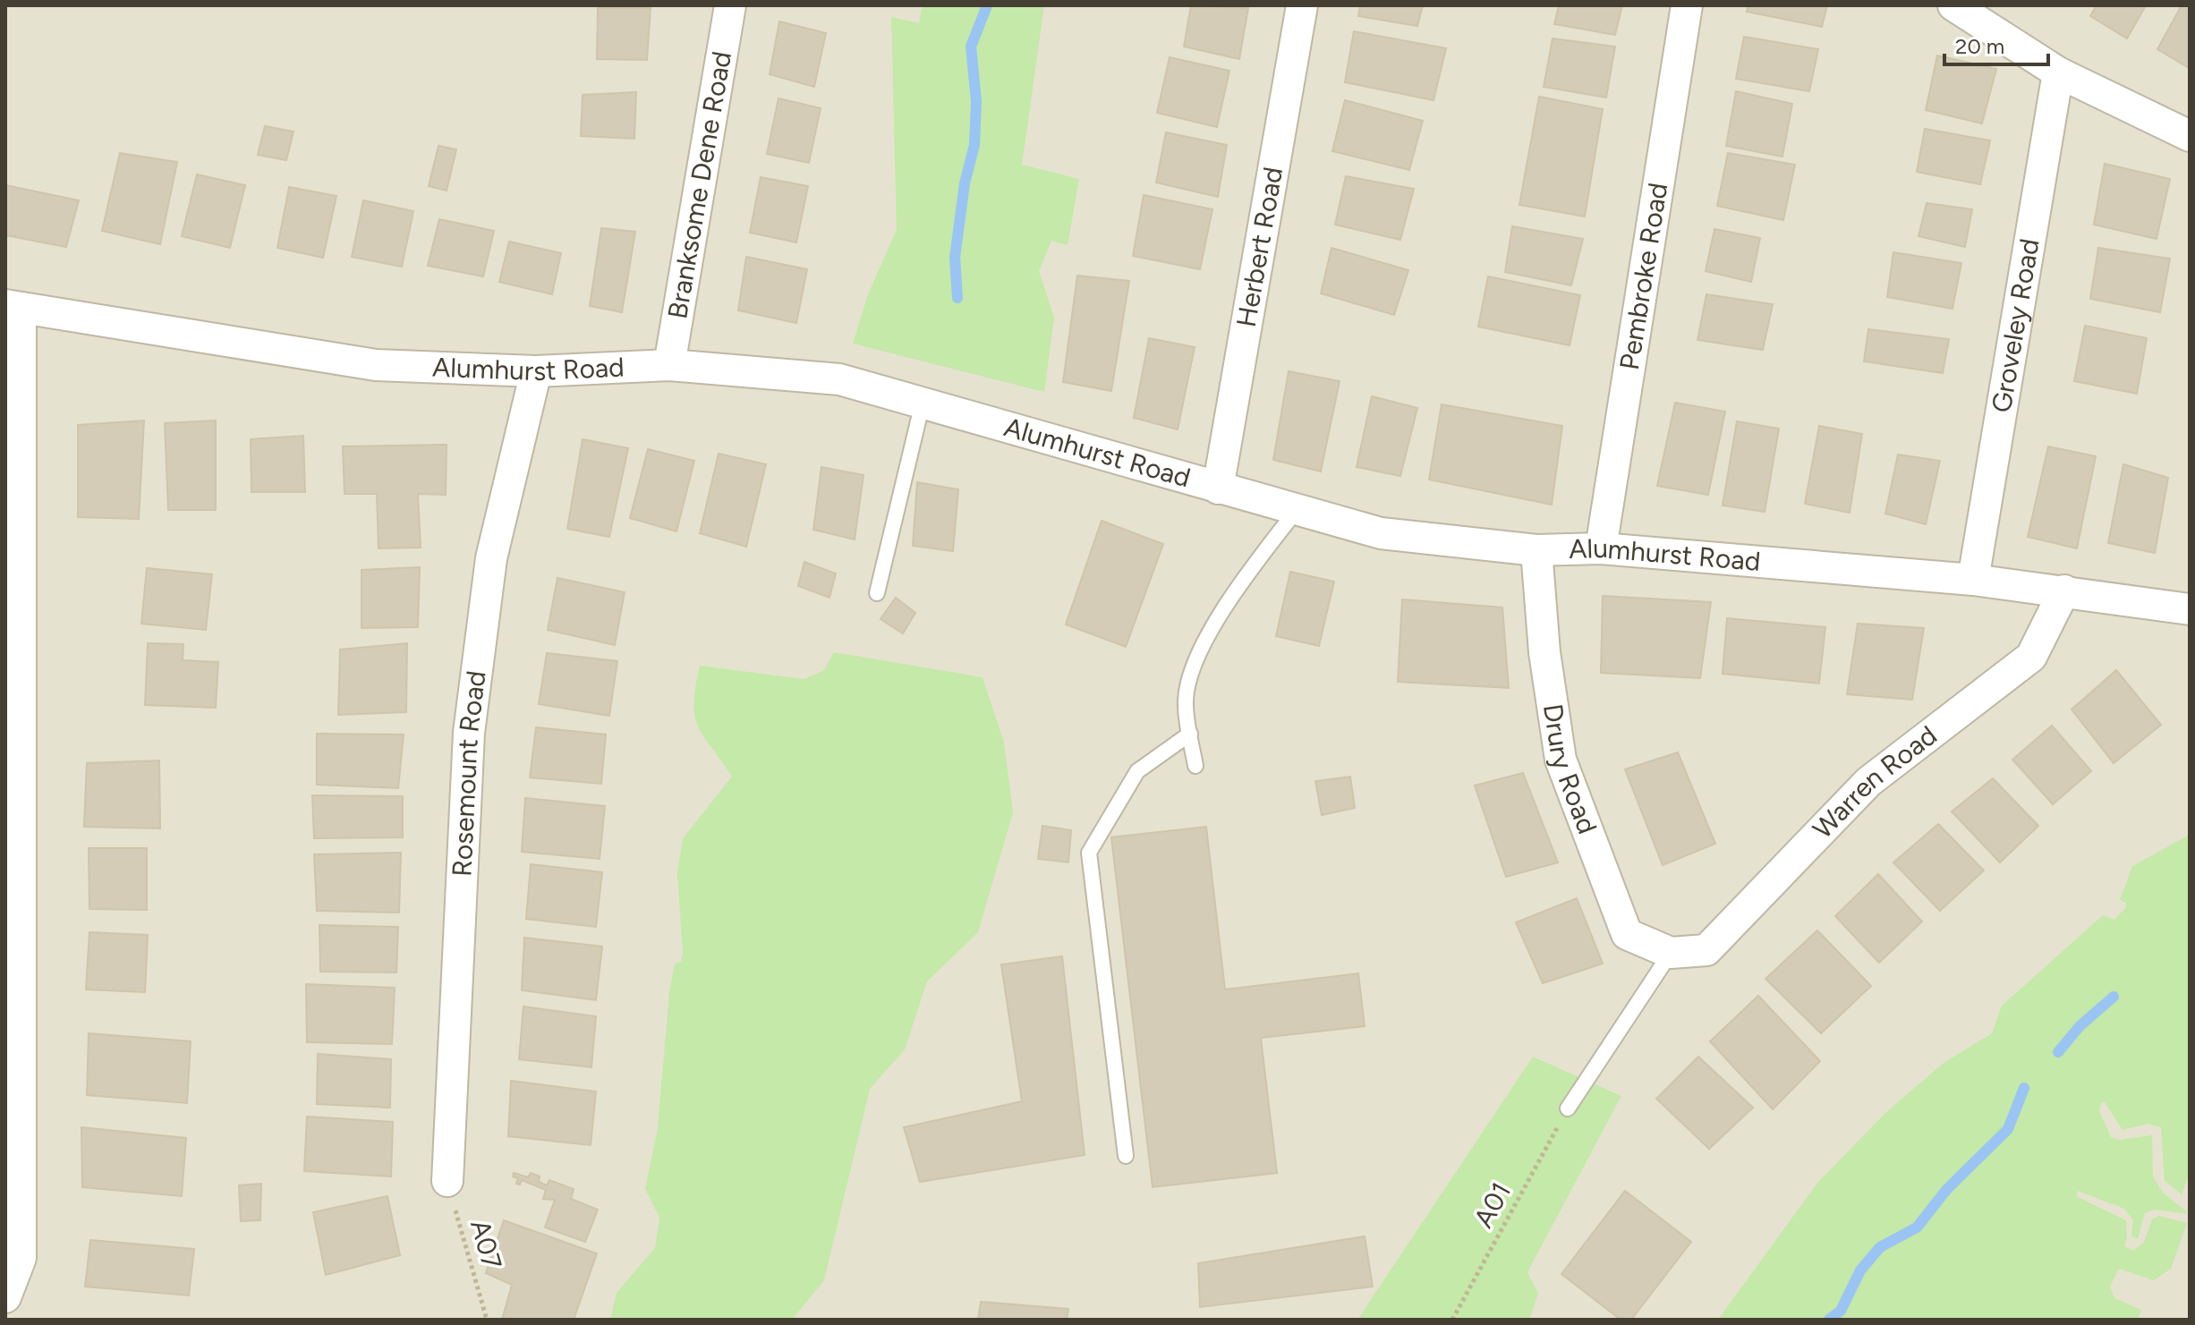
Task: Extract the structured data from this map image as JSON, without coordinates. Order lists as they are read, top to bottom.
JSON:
{
  "streets": {
    "street": [
      "Branksome Dene Road",
      "Herbert Road",
      "Pembroke Road",
      "Groveley Road",
      "Alumhurst Road",
      "Drury Road",
      "Rosemount Road",
      "Warren Road"
    ],
    "path": ["A01", "A07"]
  },
  "crossings": [
    ["Branksome Dene Road", "Alumhurst Road"],
    ["Herbert Road", "Alumhurst Road"],
    ["Pembroke Road", "Alumhurst Road"],
    ["Groveley Road", "Alumhurst Road"],
    ["Alumhurst Road", "Drury Road"],
    ["Alumhurst Road", "Rosemount Road"],
    ["Alumhurst Road", "Warren Road"],
    ["Drury Road", "Warren Road"],
    ["Rosemount Road", "A07"]
  ],
  "scale_bar": "20 m"
}
